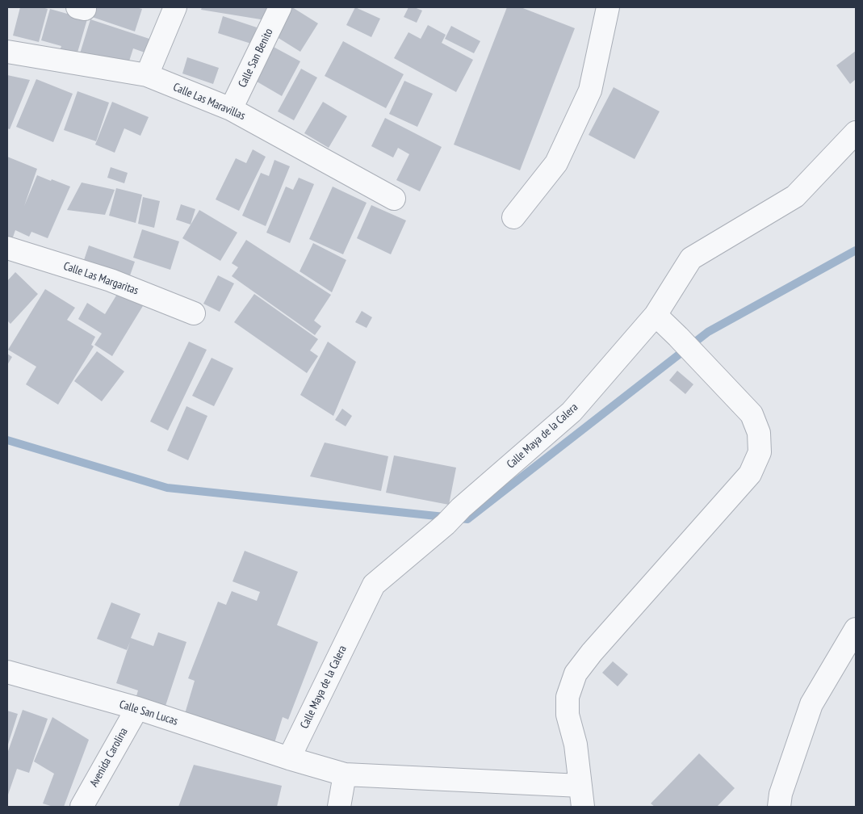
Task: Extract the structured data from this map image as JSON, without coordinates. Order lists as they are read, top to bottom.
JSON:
{
  "streets": {
    "street": [
      "Calle San Benito",
      "Calle Las Maravillas",
      "Calle Las Margaritas",
      "Calle Maya de la Calera",
      "Calle San Lucas",
      "Avenida Carolina"
    ]
  },
  "crossings": [
    ["Calle San Benito", "Calle Las Maravillas"],
    ["Calle Maya de la Calera", "Calle San Lucas"],
    ["Calle San Lucas", "Avenida Carolina"]
  ]
}
